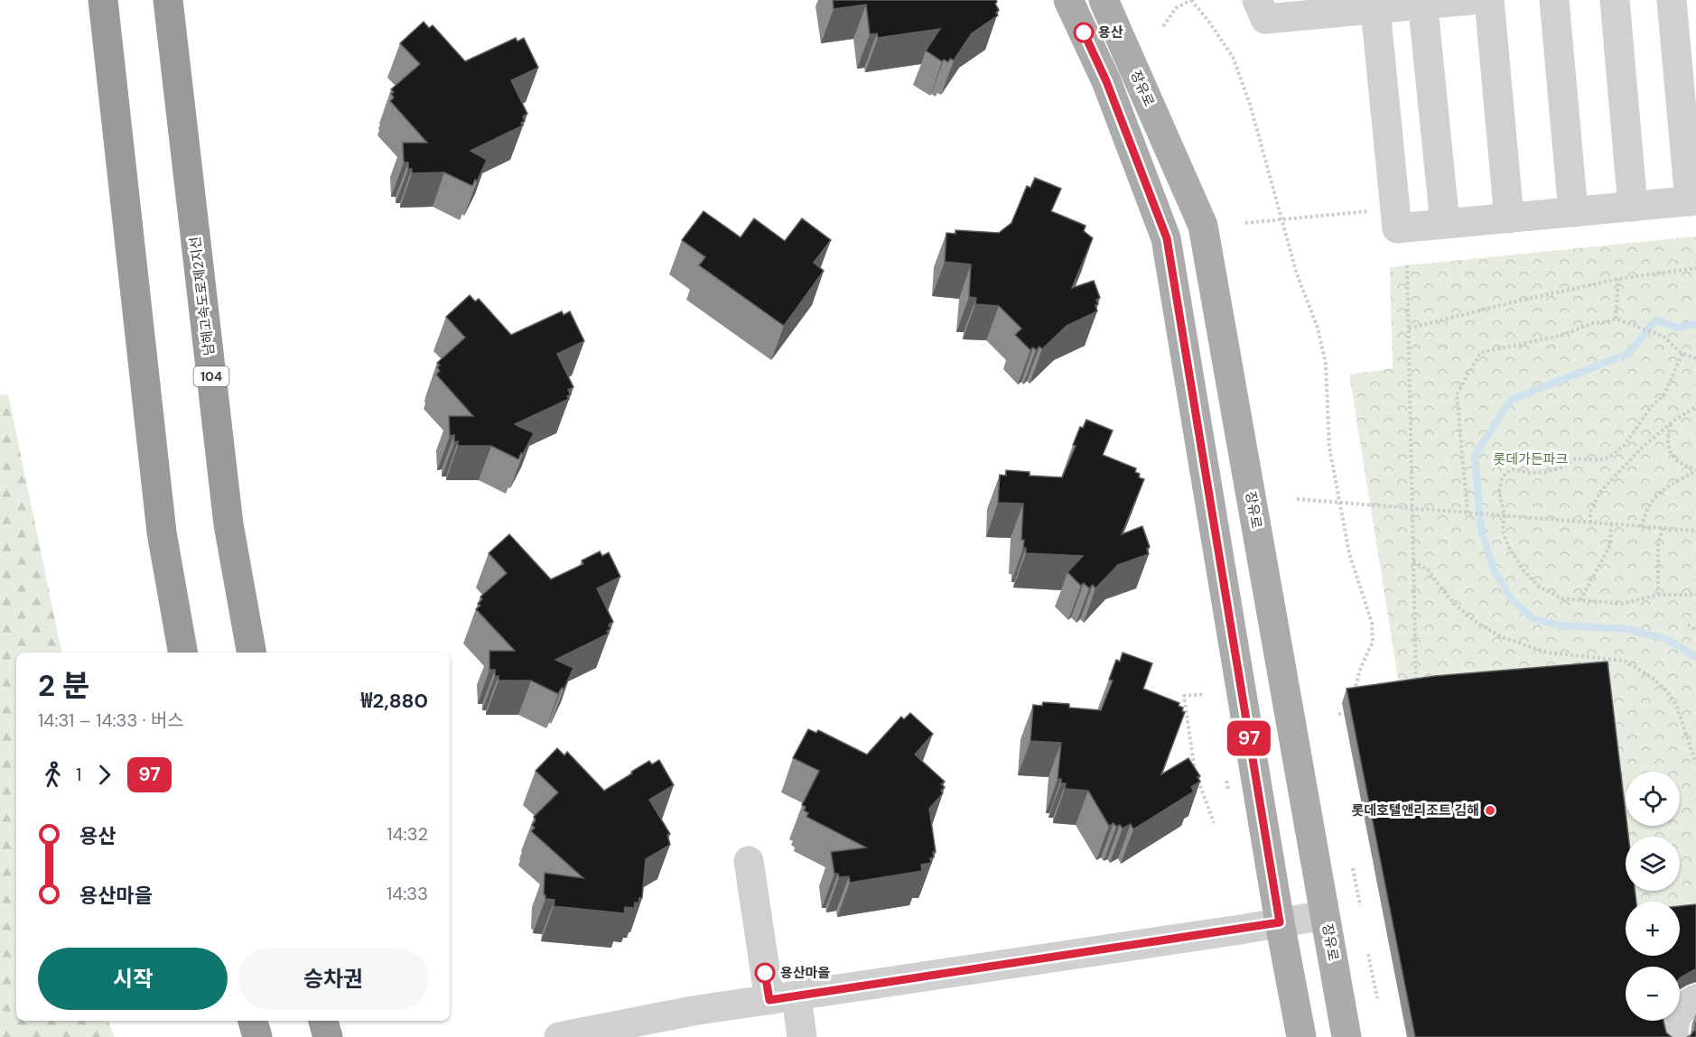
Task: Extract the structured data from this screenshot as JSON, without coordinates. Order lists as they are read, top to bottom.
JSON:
{
  "streets": {
    "highway": ["남해고속도로제2지선", "104"],
    "main road": ["장유로"]
  },
  "parks": ["롯데가든파크"],
  "places": ["용산", "롯데호텔앤리조트 김해", "용산마을"],
  "lines": ["bus line 97"],
  "page": {
    "on_map": "97",
    "heading": ["2 분", "14:31 – 14:33 · 버스", "₩2,880"],
    "legs": ["1", "97"],
    "map_buttons": ["+", "−"],
    "list": [
      {
        "name": "용산",
        "value": "14:32"
      },
      {
        "name": "용산마을",
        "value": "14:33"
      }
    ],
    "buttons": ["시작", "승차권"]
  }
}
